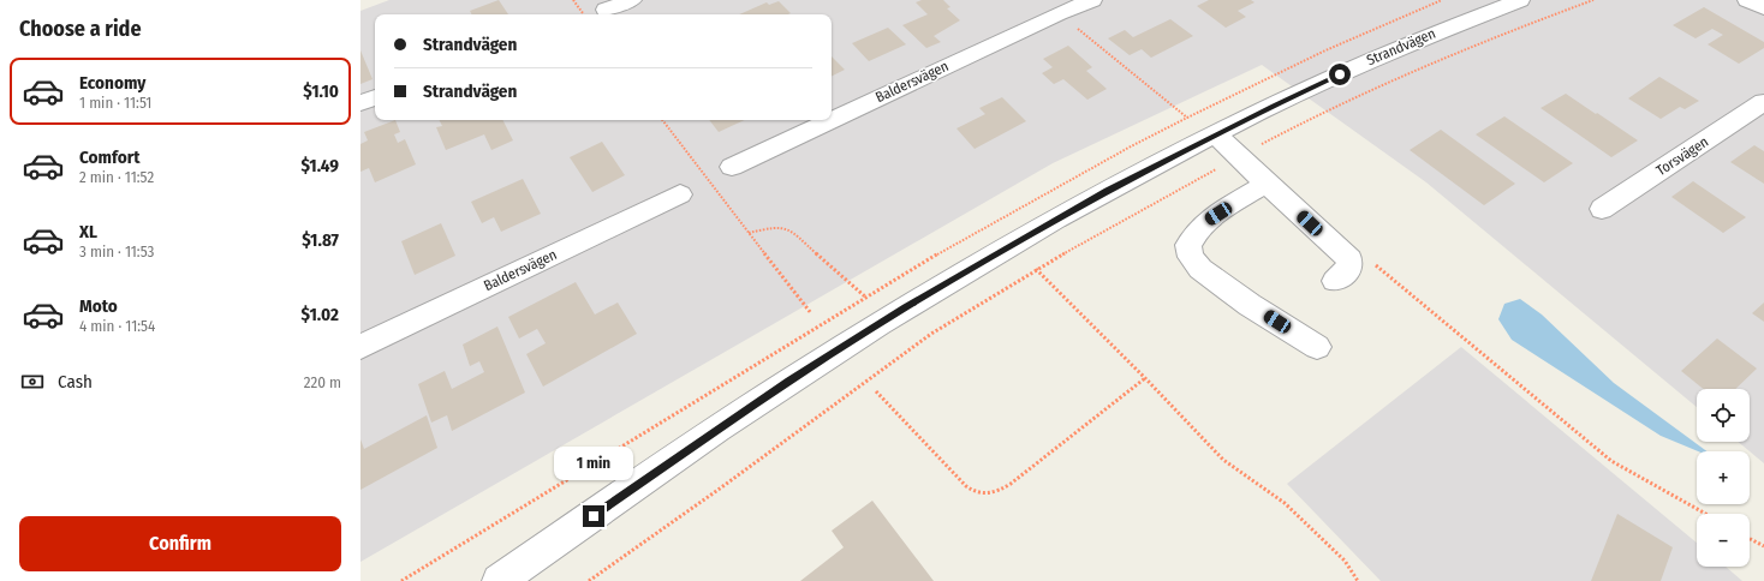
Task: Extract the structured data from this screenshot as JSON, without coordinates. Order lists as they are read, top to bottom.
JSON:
{
  "streets": {
    "street": ["Strandvägen", "Baldersvägen", "Torsvägen"]
  },
  "page": {
    "heading": "Choose a ride",
    "banner": ["Strandvägen", "Strandvägen"],
    "list": [
      {
        "name": "Economy",
        "note": "1 min · 11:51",
        "value": "$1.10"
      },
      {
        "name": "Comfort",
        "note": "2 min · 11:52",
        "value": "$1.49"
      },
      {
        "name": "XL",
        "note": "3 min · 11:53",
        "value": "$1.87"
      },
      {
        "name": "Moto",
        "note": "4 min · 11:54",
        "value": "$1.02"
      }
    ],
    "pay": ["Cash", "220 m"],
    "map_buttons": ["+", "−"],
    "bubble": "1 min",
    "buttons": "Confirm"
  }
}
